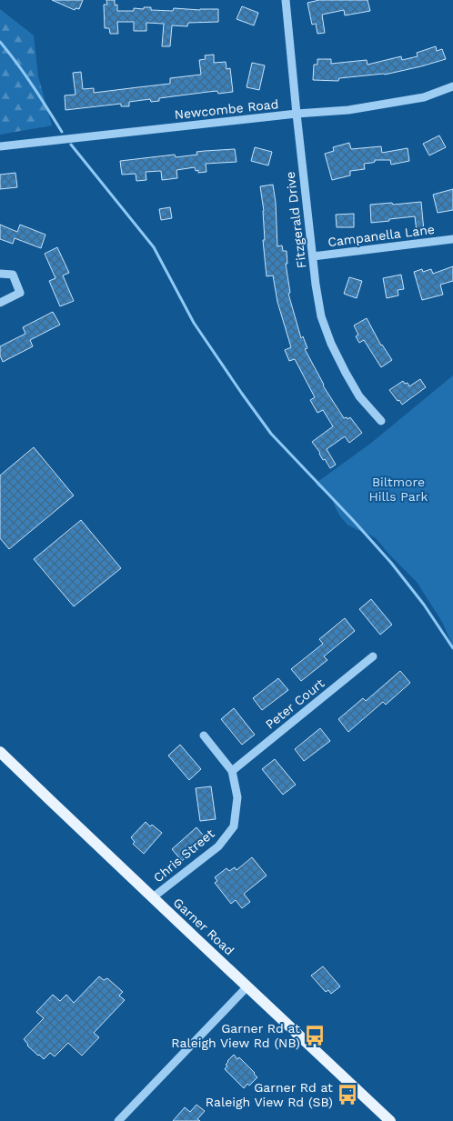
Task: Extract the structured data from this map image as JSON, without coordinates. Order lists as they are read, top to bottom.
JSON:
{
  "streets": {
    "main road": ["Garner Road"],
    "street": [
      "Newcombe Road",
      "Fitzgerald Drive",
      "Campanella Lane",
      "Peter Court",
      "Chris Street"
    ]
  },
  "crossings": [
    ["Newcombe Road", "Fitzgerald Drive"],
    ["Fitzgerald Drive", "Campanella Lane"],
    ["Peter Court", "Chris Street"],
    ["Chris Street", "Garner Road"]
  ],
  "parks": ["Biltmore Hills Park"],
  "places": {
    "bus stop": ["Garner Rd at Raleigh View Rd (NB)", "Garner Rd at Raleigh View Rd (SB)"]
  }
}
